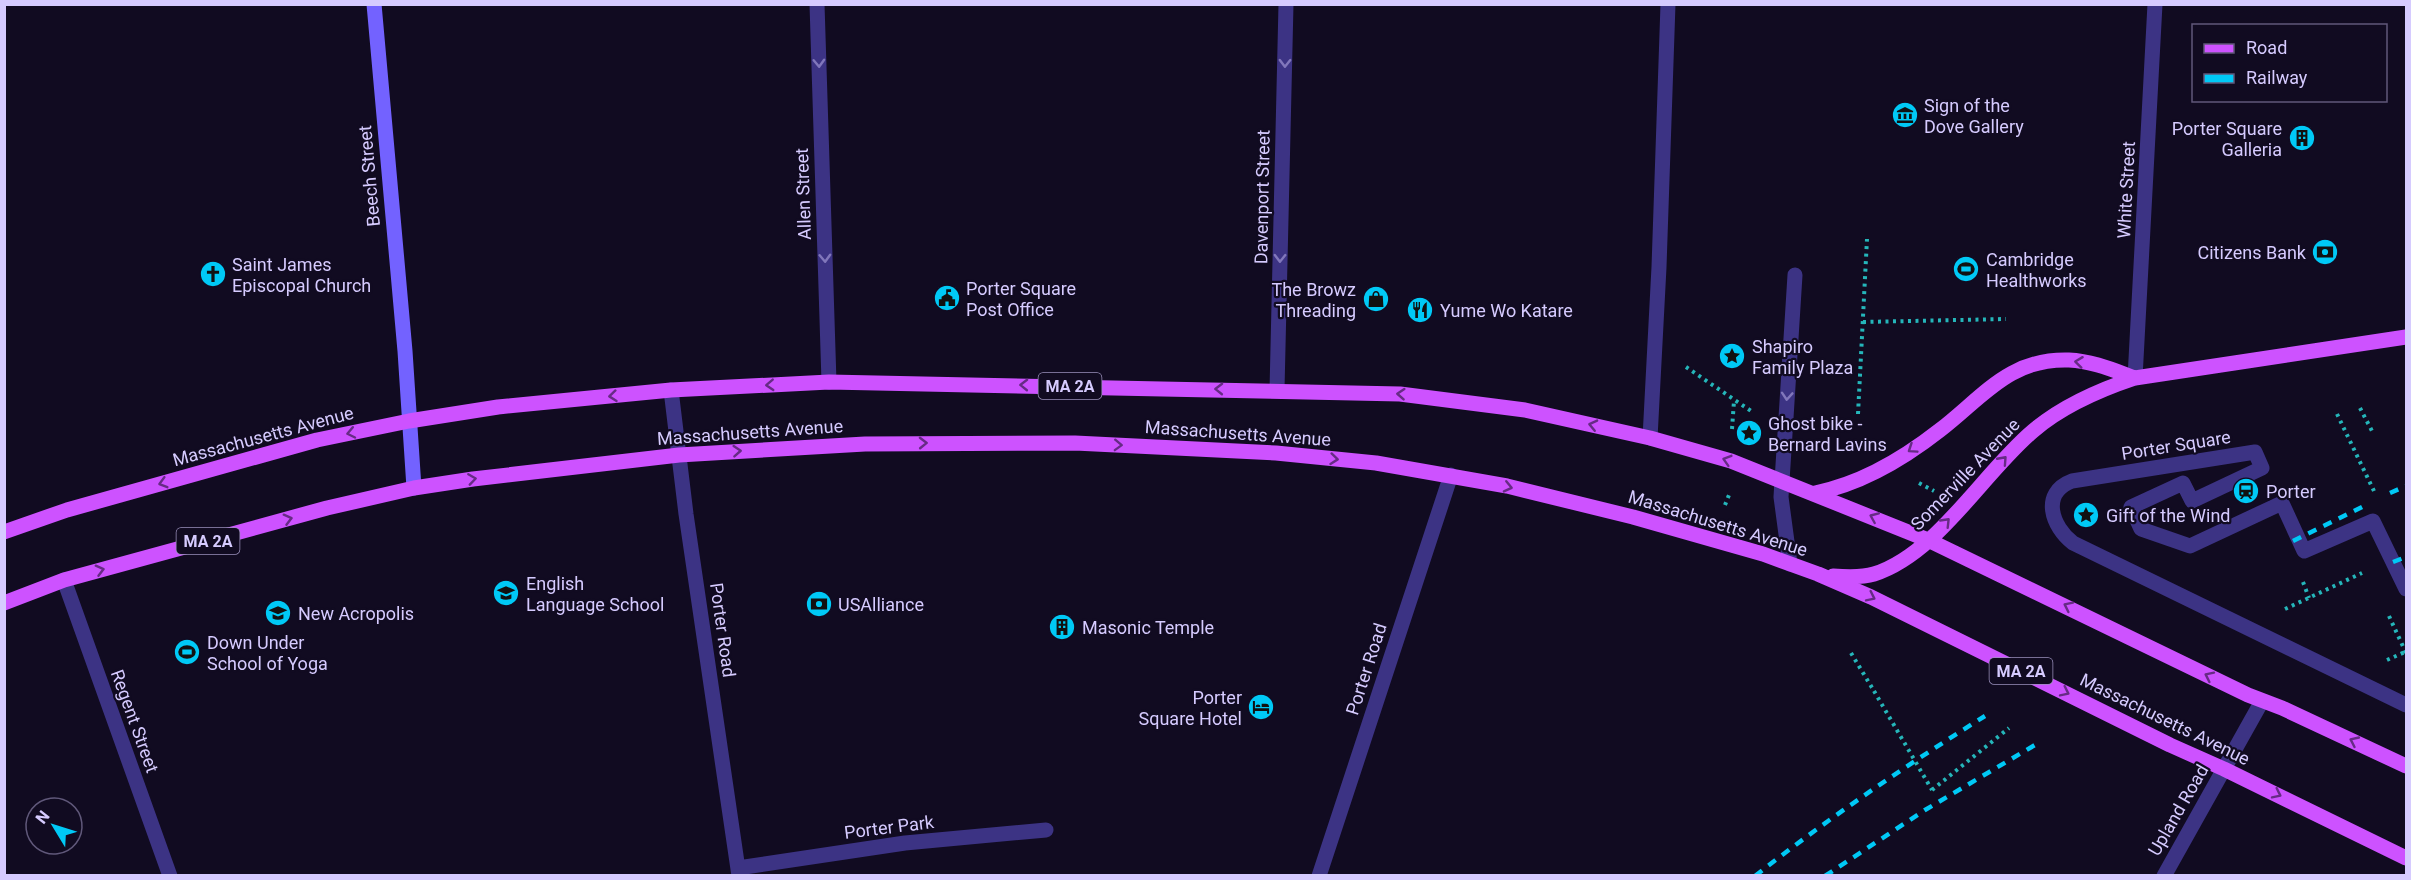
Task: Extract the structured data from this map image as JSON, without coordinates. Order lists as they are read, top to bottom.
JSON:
{
  "streets": {
    "main road": [
      "Beech Street",
      "MA 2A",
      "Massachusetts Avenue",
      "Somerville Avenue"
    ],
    "street": [
      "White Street",
      "Allen Street",
      "Davenport Street",
      "Porter Square",
      "Porter Road",
      "Regent Street",
      "Upland Road",
      "Porter Park"
    ]
  },
  "crossings": [
    ["Beech Street", "Massachusetts Avenue"],
    ["White Street", "Somerville Avenue"],
    ["Allen Street", "Massachusetts Avenue"],
    ["Davenport Street", "Massachusetts Avenue"],
    ["Massachusetts Avenue", "Somerville Avenue"],
    ["Massachusetts Avenue", "Porter Road"],
    ["Massachusetts Avenue", "Regent Street"],
    ["Massachusetts Avenue", "Upland Road"],
    ["Porter Road", "Porter Park"]
  ],
  "one_way": ["Allen Street", "Davenport Street"],
  "places": {
    "museum": ["Sign of the Dove Gallery"],
    "building": ["Porter Square Galleria", "Masonic Temple"],
    "bank": ["Citizens Bank", "USAlliance"],
    "sports": ["Cambridge Healthworks", "Down Under School of Yoga"],
    "church": ["Saint James Episcopal Church"],
    "public building": ["Porter Square Post Office"],
    "shop": ["The Browz Threading"],
    "restaurant": ["Yume Wo Katare"],
    "place": ["Shapiro Family Plaza", "Ghost bike - Bernard Lavins", "Gift of the Wind"],
    "station": ["Porter"],
    "school or university": ["English Language School", "New Acropolis"],
    "hotel": ["Porter Square Hotel"]
  },
  "legend": ["Road", "Railway"],
  "north": "top left"
}
